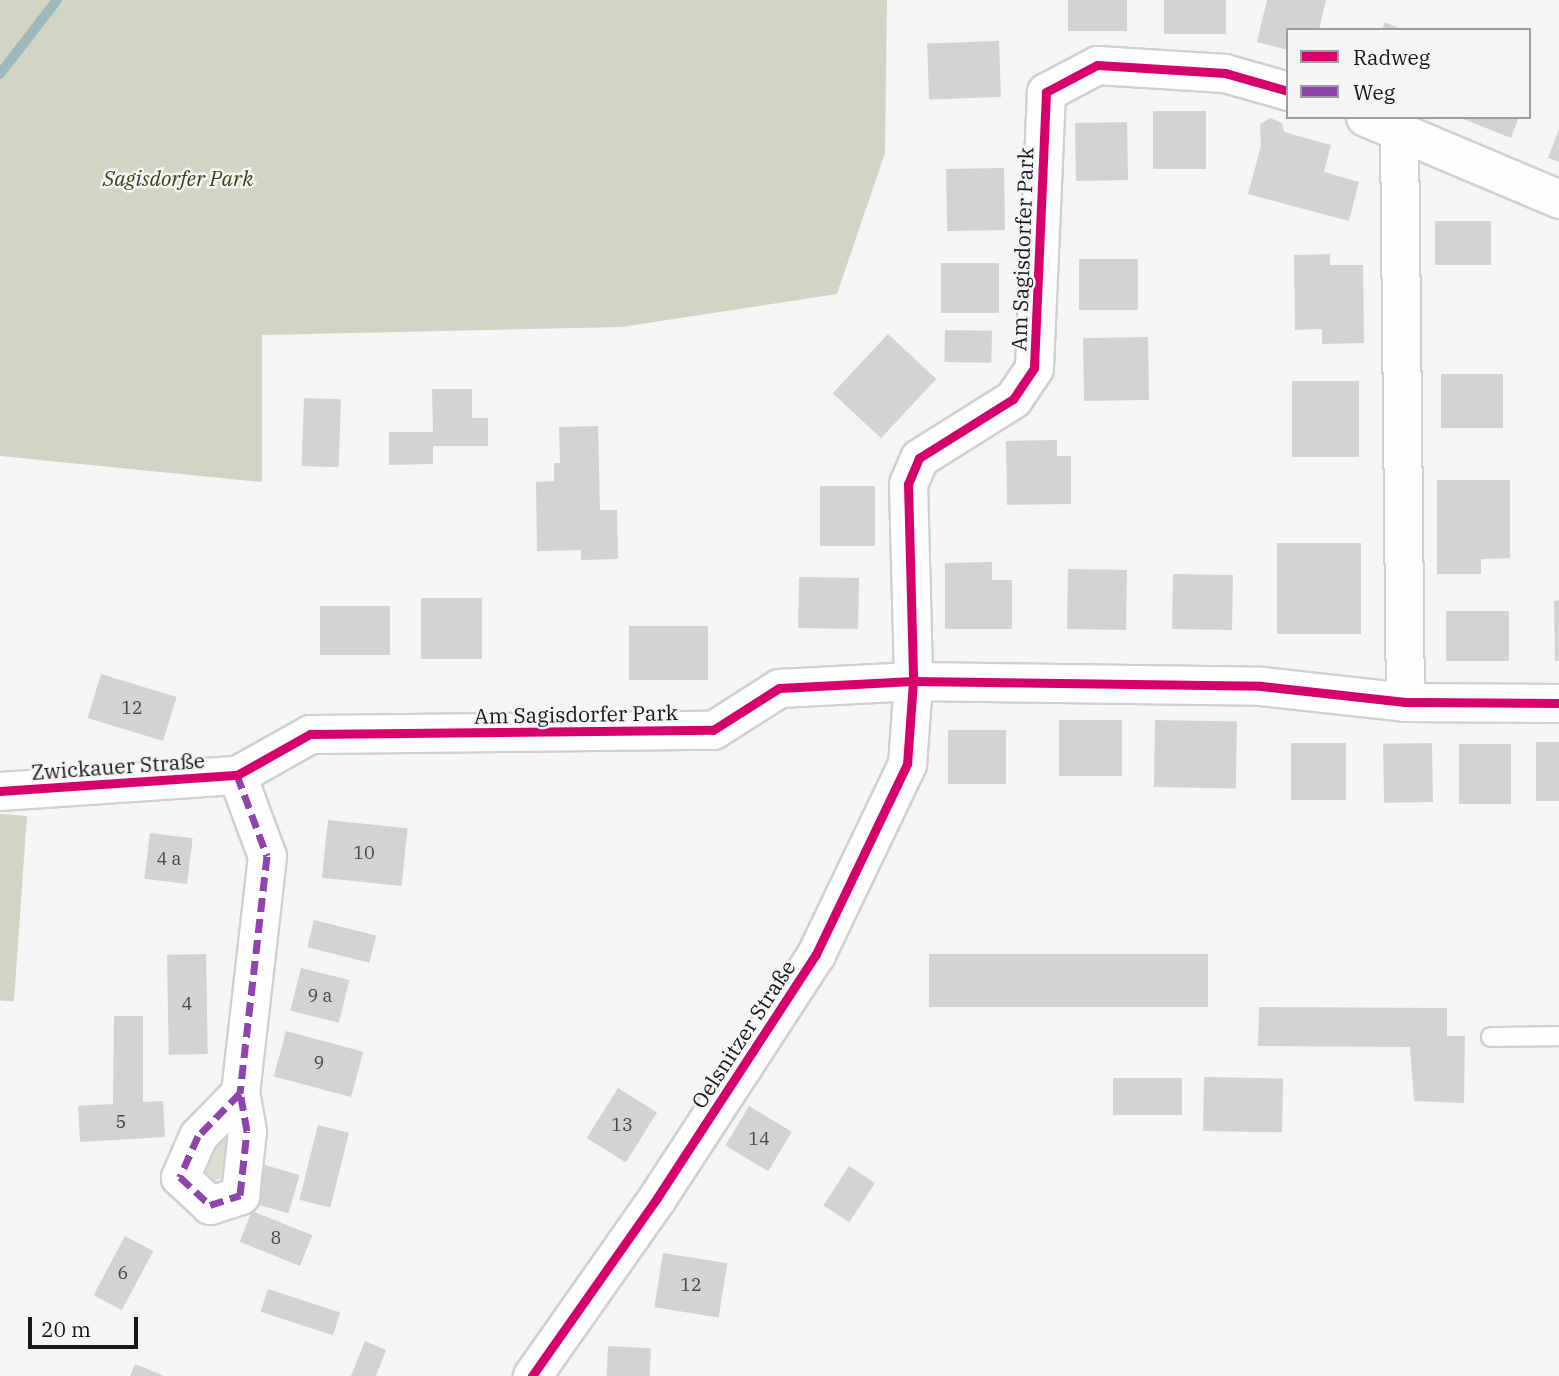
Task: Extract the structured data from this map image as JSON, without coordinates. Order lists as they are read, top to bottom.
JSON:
{
  "streets": {
    "street": ["Am Sagisdorfer Park", "Zwickauer Straße", "Oelsnitzer Straße"]
  },
  "crossings": [
    ["Am Sagisdorfer Park", "Zwickauer Straße"],
    ["Am Sagisdorfer Park", "Oelsnitzer Straße"]
  ],
  "parks": ["Sagisdorfer Park"],
  "house_numbers": [
    "12",
    "10",
    "4 a",
    "9 a",
    "4",
    "9",
    "5",
    "13",
    "14",
    "8",
    "6",
    "12"
  ],
  "legend": ["Radweg", "Weg"],
  "scale_bar": "20 m"
}
